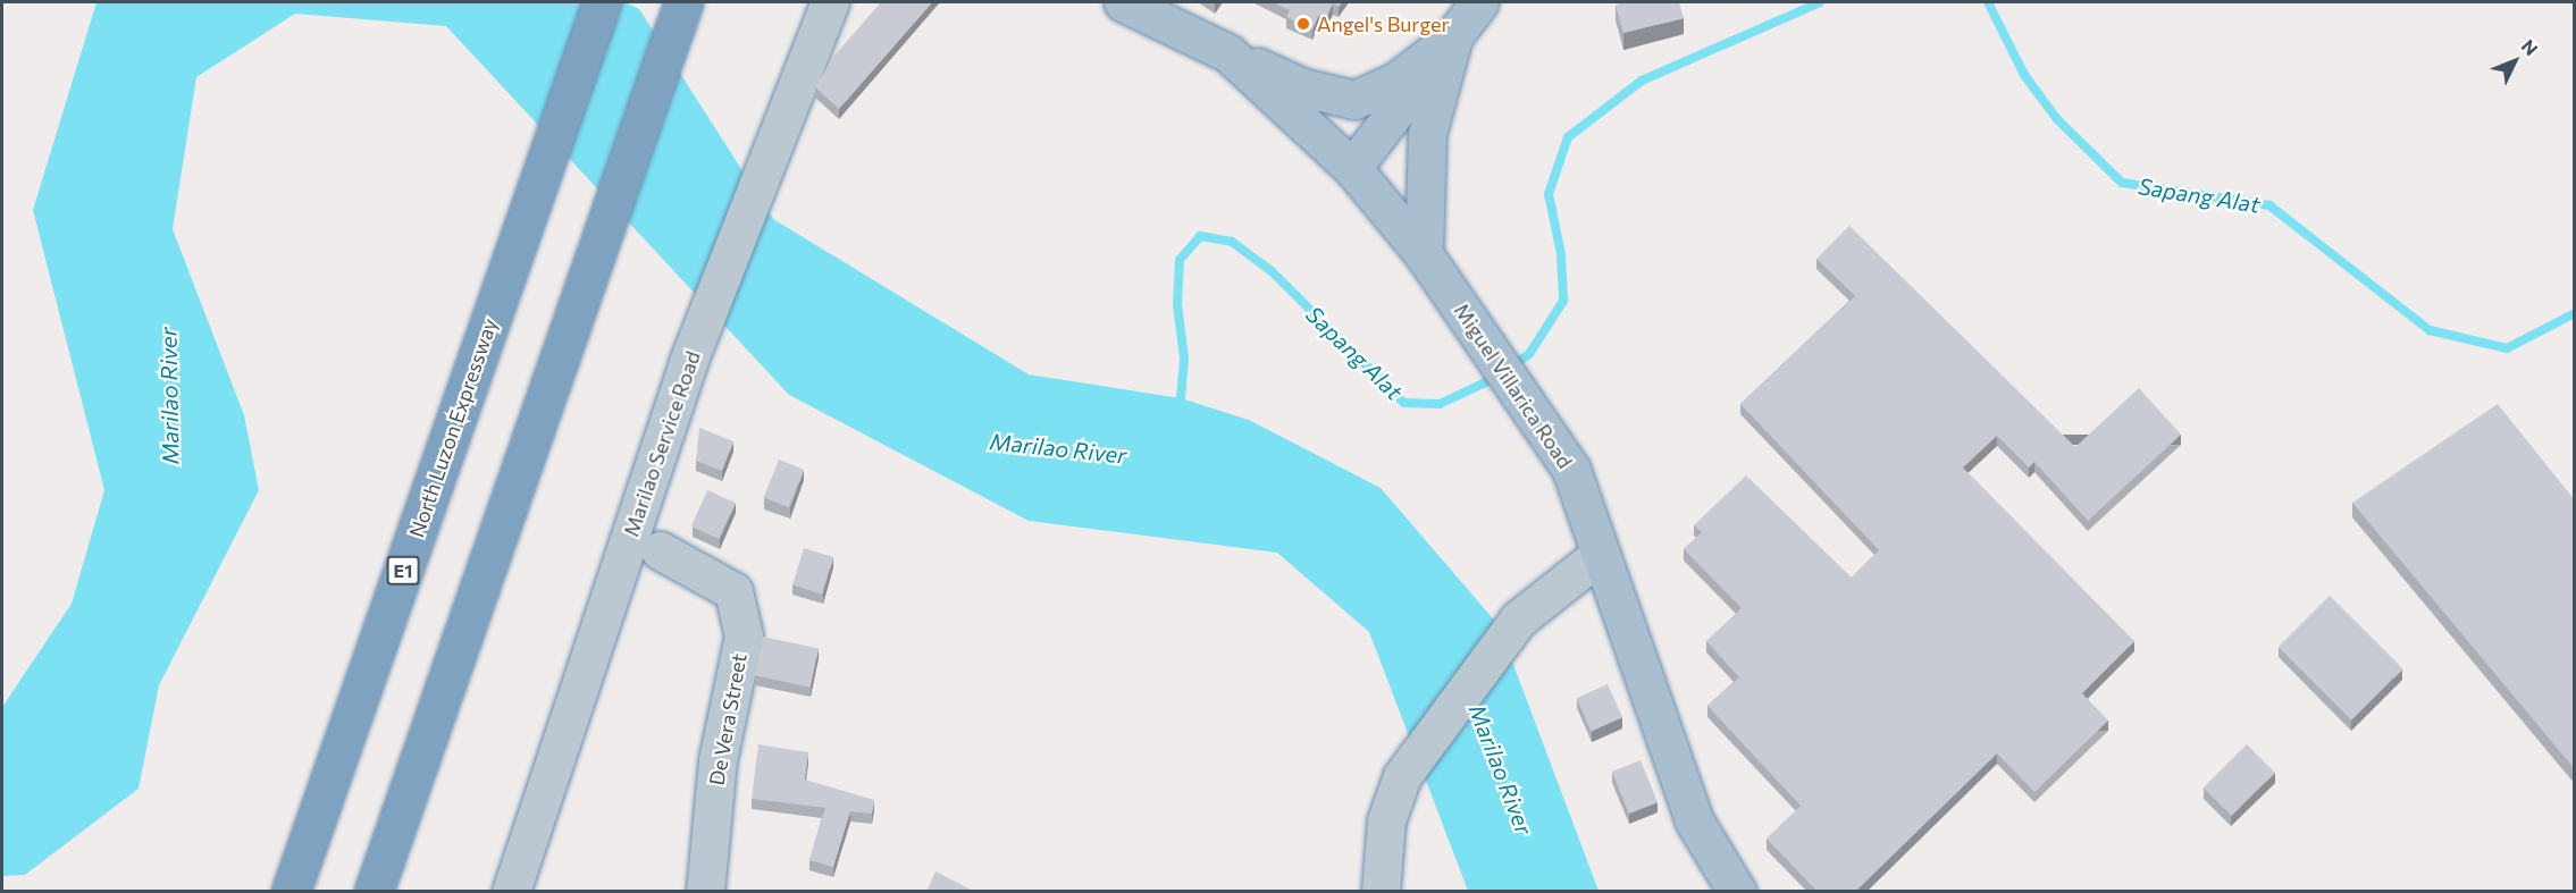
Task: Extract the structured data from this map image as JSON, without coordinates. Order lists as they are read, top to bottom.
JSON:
{
  "streets": {
    "highway": ["North Luzon Expressway", "E1"],
    "main road": ["Miguel Villarica Road"],
    "street": ["Marilao Service Road", "De Vera Street"]
  },
  "water": ["Sapang Alat", "Marilao River"],
  "places": ["Angel's Burger"],
  "north": "top right"
}
